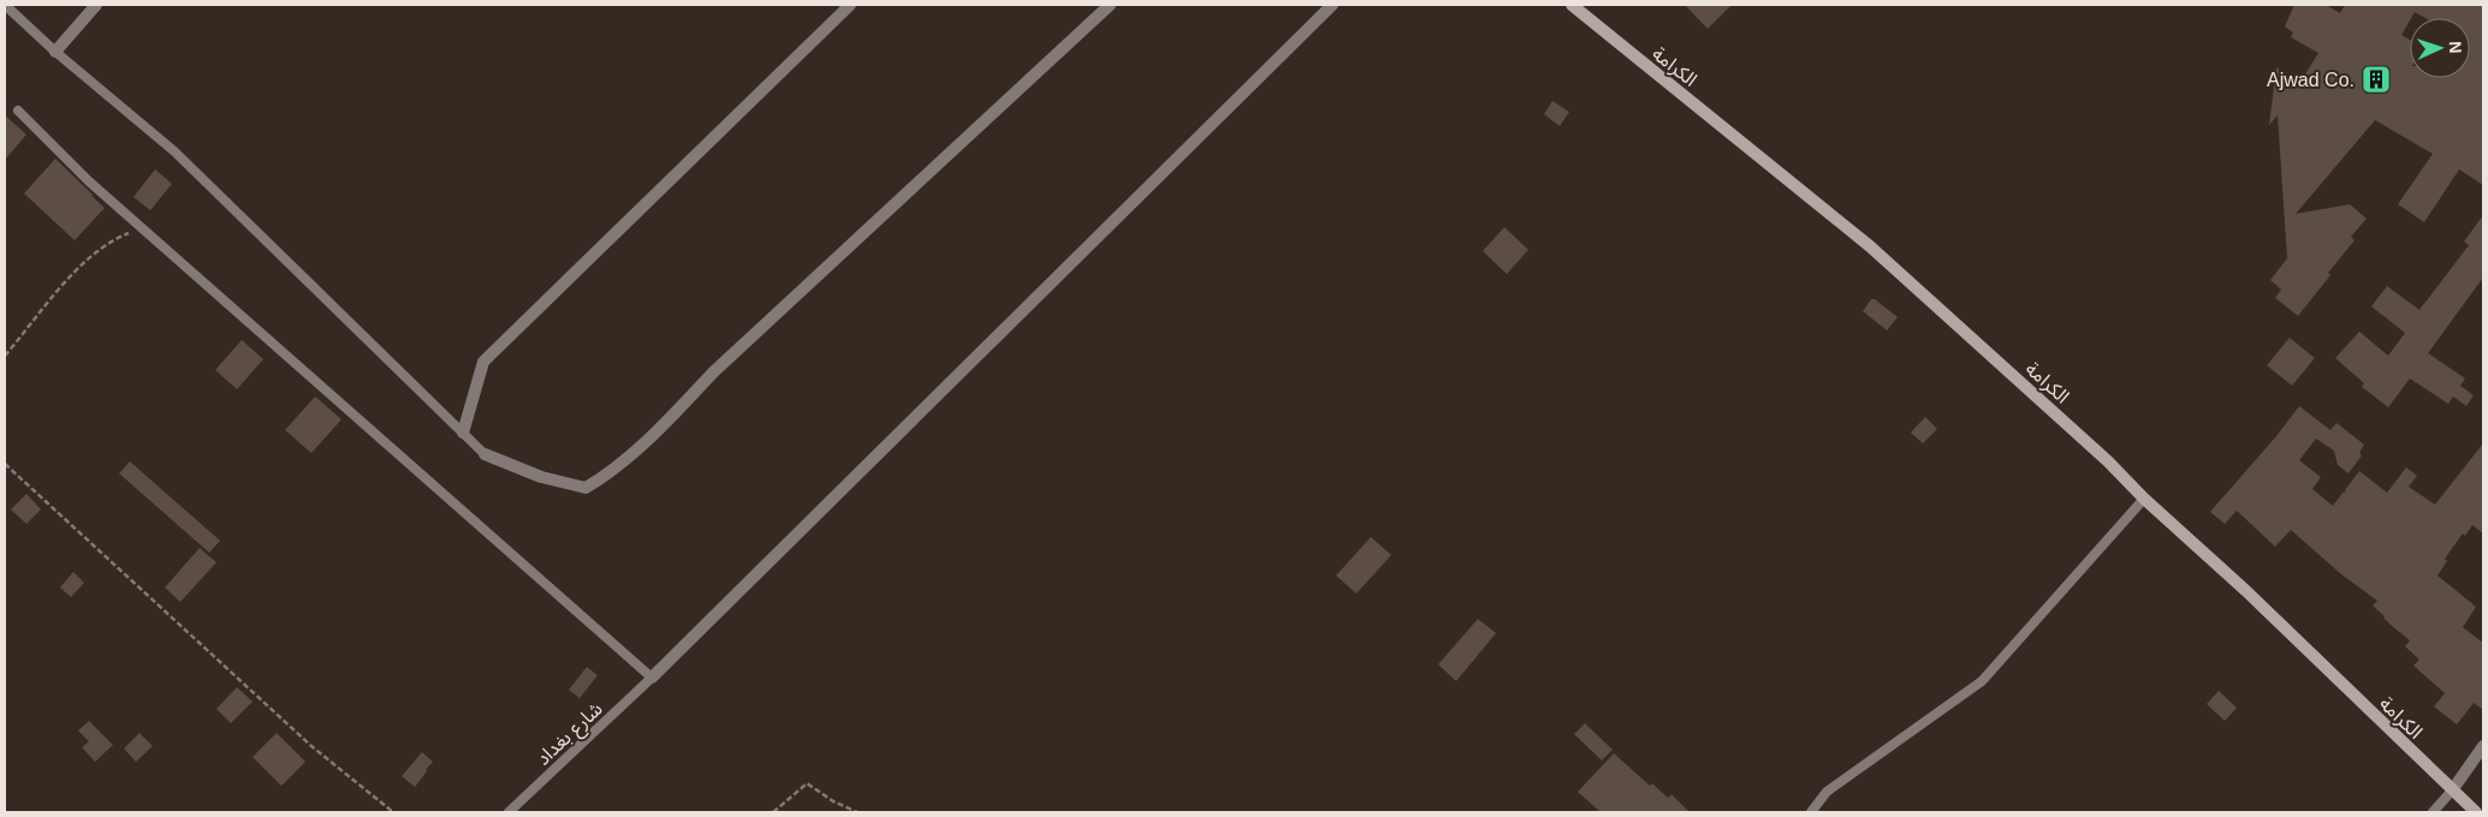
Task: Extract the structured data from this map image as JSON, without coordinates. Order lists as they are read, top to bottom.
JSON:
{
  "streets": {
    "main road": ["الكرامة"],
    "lane": ["شارع بغداد"]
  },
  "places": {
    "building": ["Ajwad Co."]
  },
  "north": "right"
}
